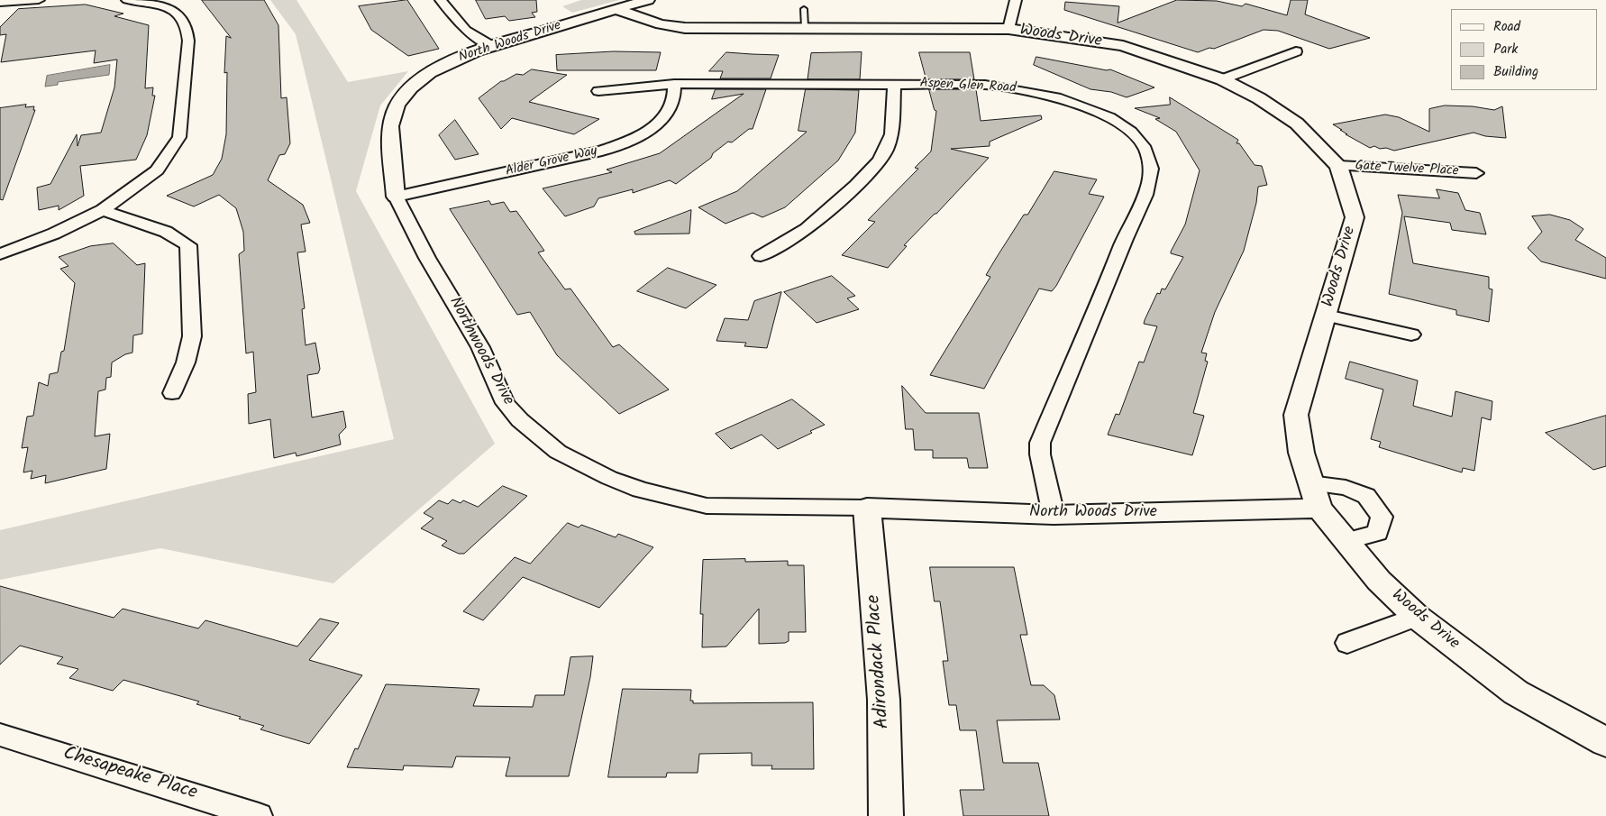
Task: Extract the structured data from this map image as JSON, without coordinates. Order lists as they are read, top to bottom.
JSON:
{
  "streets": {
    "street": [
      "Woods Drive",
      "North Woods Drive",
      "Aspen Glen Road",
      "Alder Grove Way",
      "Gate Twelve Place",
      "Northwoods Drive",
      "Adirondack Place",
      "Chesapeake Place"
    ]
  },
  "crossings": [
    ["Woods Drive", "North Woods Drive"],
    ["Woods Drive", "Gate Twelve Place"],
    ["North Woods Drive", "Aspen Glen Road"],
    ["North Woods Drive", "Alder Grove Way"],
    ["North Woods Drive", "Northwoods Drive"],
    ["North Woods Drive", "Adirondack Place"],
    ["Aspen Glen Road", "Alder Grove Way"],
    ["Alder Grove Way", "Northwoods Drive"],
    ["Northwoods Drive", "Adirondack Place"]
  ],
  "legend": ["Road", "Park", "Building"]
}
